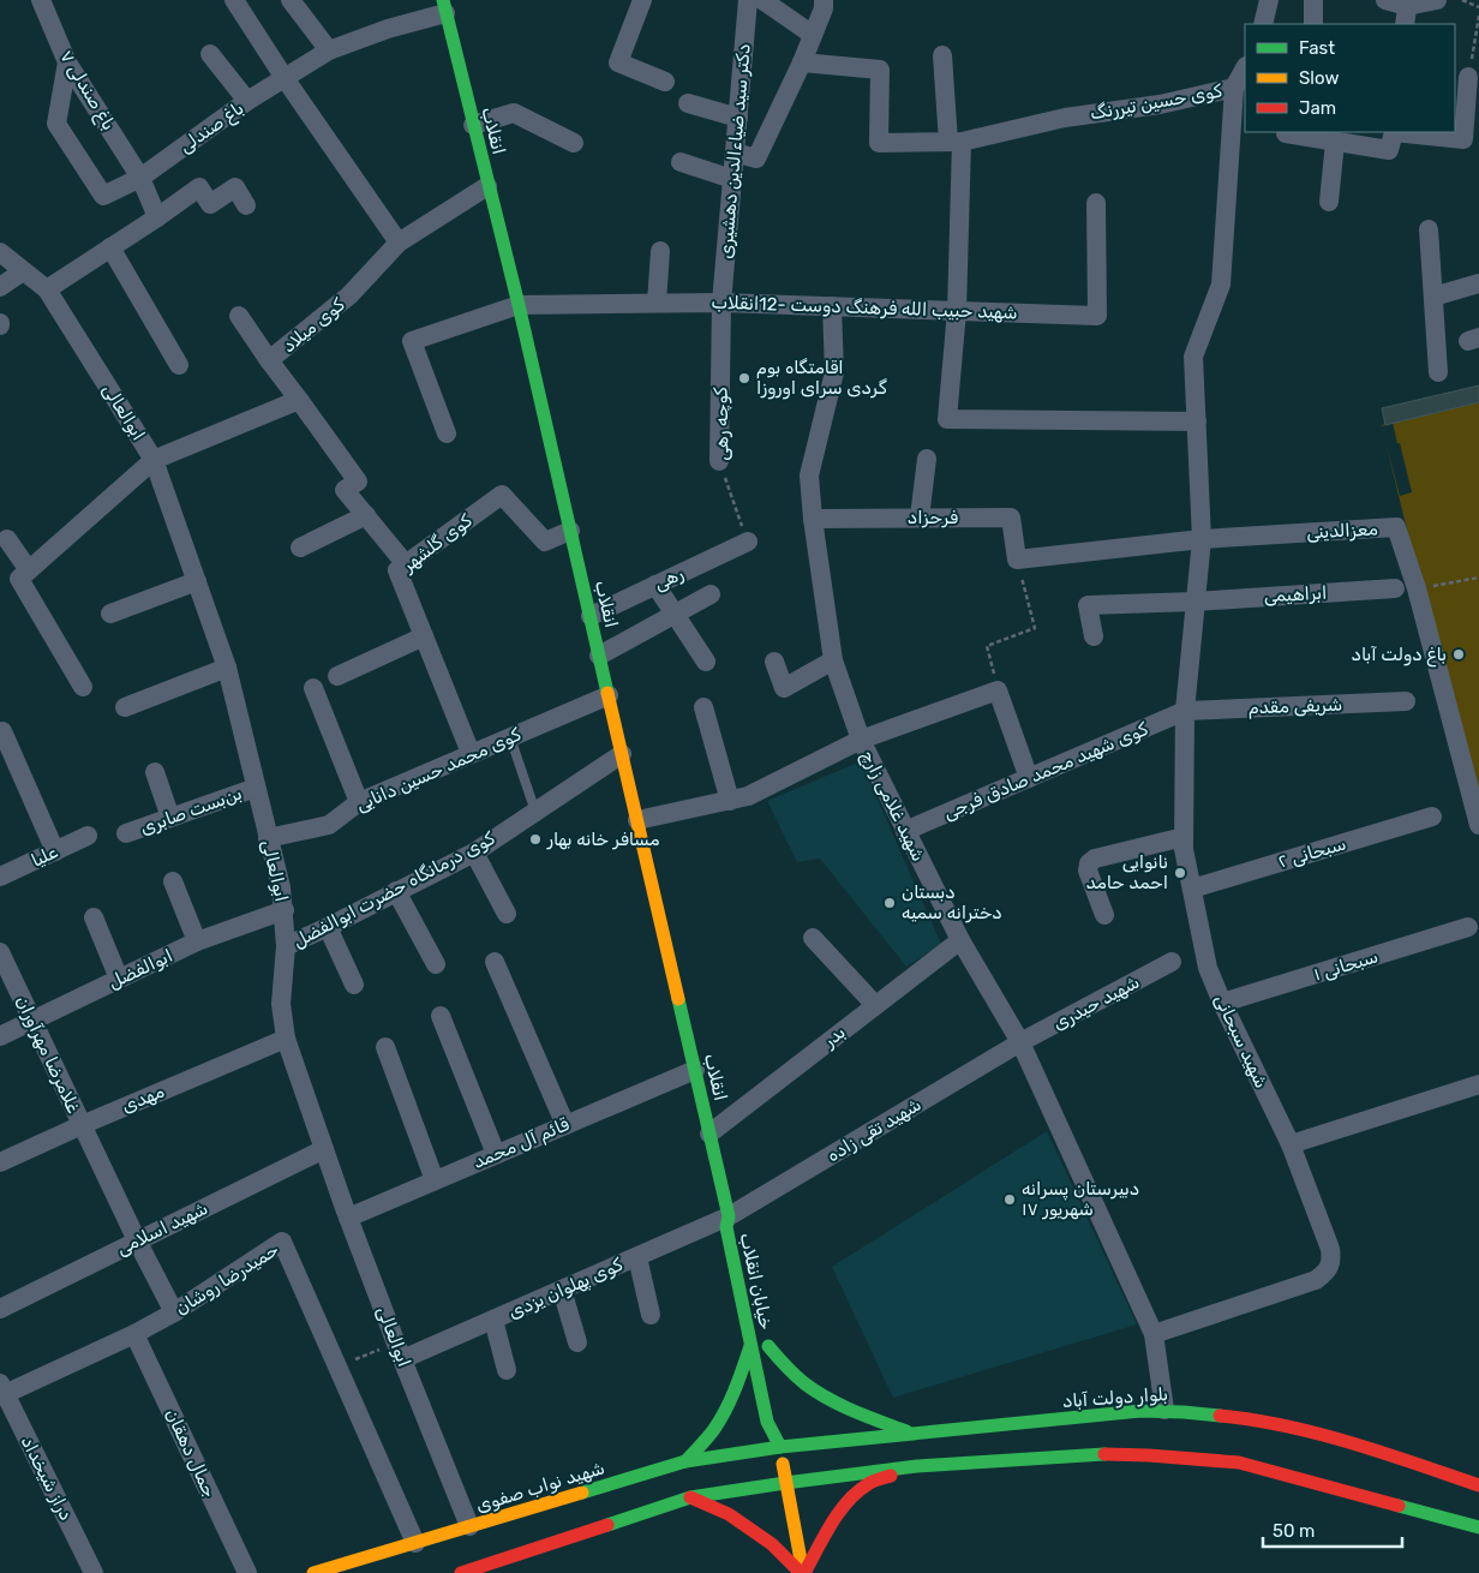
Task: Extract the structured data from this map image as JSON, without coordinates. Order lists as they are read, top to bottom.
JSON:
{
  "streets": {
    "main road": [
      "انقلاب",
      "خیابان انقلاب",
      "بلوار دولت آباد",
      "شهید نواب صفوی"
    ],
    "street": [
      "باغ صندلی ۷",
      "کوی حسین تیررنگ",
      "باغ صندلی",
      "دکتر سید ضیاءالدین دهشیری",
      "شهید حبیب الله فرهنگ دوست -12انقلاب",
      "کوی میلاد",
      "ابوالعالی",
      "کوچه رهی",
      "فرحزاد",
      "معزالدینی",
      "کوی گلشهر",
      "رهی",
      "ابراهیمی",
      "شریفی مقدم",
      "کوی محمد حسین دانایی",
      "کوی شهید محمد صادق فرجی",
      "شهید غلامی زارچ",
      "بن‌بست صابری",
      "سبحانی ۲",
      "علیا",
      "کوی درمانگاه حضرت ابوالفضل",
      "سبحانی ۱",
      "ابوالفضل",
      "شهید حیدری",
      "بدر",
      "شهید سبحانی",
      "غلامرضا مهرآوران",
      "مهدی",
      "شهید تقی زاده",
      "قائم آل محمد",
      "شهید اسلامی",
      "حمیدرضا روشان",
      "کوی پهلوان یزدی",
      "جمال دهقان",
      "دراز شیخداد"
    ]
  },
  "crossings": [
    ["باغ صندلی ۷", "باغ صندلی"],
    ["کوی حسین تیررنگ", "معزالدینی"],
    ["کوی حسین تیررنگ", "شهید سبحانی"],
    ["باغ صندلی", "انقلاب"],
    ["انقلاب", "شهید حبیب الله فرهنگ دوست -12انقلاب"],
    ["انقلاب", "کوی میلاد"],
    ["انقلاب", "کوی گلشهر"],
    ["انقلاب", "رهی"],
    ["انقلاب", "کوی محمد حسین دانایی"],
    ["انقلاب", "کوی درمانگاه حضرت ابوالفضل"],
    ["انقلاب", "بدر"],
    ["انقلاب", "شهید تقی زاده"],
    ["انقلاب", "قائم آل محمد"],
    ["انقلاب", "خیابان انقلاب"],
    ["انقلاب", "کوی پهلوان یزدی"],
    ["دکتر سید ضیاءالدین دهشیری", "شهید حبیب الله فرهنگ دوست -12انقلاب"],
    ["دکتر سید ضیاءالدین دهشیری", "کوچه رهی"],
    ["شهید حبیب الله فرهنگ دوست -12انقلاب", "کوچه رهی"],
    ["شهید حبیب الله فرهنگ دوست -12انقلاب", "شهید غلامی زارچ"],
    ["ابوالعالی", "کوی محمد حسین دانایی"],
    ["ابوالعالی", "بن‌بست صابری"],
    ["ابوالعالی", "کوی درمانگاه حضرت ابوالفضل"],
    ["ابوالعالی", "ابوالفضل"],
    ["ابوالعالی", "مهدی"],
    ["ابوالعالی", "قائم آل محمد"],
    ["ابوالعالی", "شهید اسلامی"],
    ["ابوالعالی", "کوی پهلوان یزدی"],
    ["ابوالعالی", "شهید نواب صفوی"],
    ["کوچه رهی", "رهی"],
    ["فرحزاد", "معزالدینی"],
    ["فرحزاد", "شهید غلامی زارچ"],
    ["معزالدینی", "شهید سبحانی"],
    ["کوی گلشهر", "کوی محمد حسین دانایی"],
    ["ابراهیمی", "شهید سبحانی"],
    ["شریفی مقدم", "کوی شهید محمد صادق فرجی"],
    ["شریفی مقدم", "شهید سبحانی"],
    ["کوی شهید محمد صادق فرجی", "شهید غلامی زارچ"],
    ["کوی شهید محمد صادق فرجی", "شهید سبحانی"],
    ["شهید غلامی زارچ", "شهید حیدری"],
    ["شهید غلامی زارچ", "بدر"],
    ["شهید غلامی زارچ", "شهید سبحانی"],
    ["شهید غلامی زارچ", "شهید تقی زاده"],
    ["سبحانی ۲", "شهید سبحانی"],
    ["سبحانی ۱", "شهید سبحانی"],
    ["ابوالفضل", "غلامرضا مهرآوران"],
    ["شهید حیدری", "شهید تقی زاده"],
    ["غلامرضا مهرآوران", "مهدی"],
    ["غلامرضا مهرآوران", "شهید اسلامی"],
    ["غلامرضا مهرآوران", "حمیدرضا روشان"],
    ["شهید تقی زاده", "خیابان انقلاب"],
    ["شهید تقی زاده", "کوی پهلوان یزدی"],
    ["حمیدرضا روشان", "جمال دهقان"],
    ["حمیدرضا روشان", "دراز شیخداد"],
    ["حمیدرضا روشان", "شهید نواب صفوی"],
    ["خیابان انقلاب", "کوی پهلوان یزدی"],
    ["خیابان انقلاب", "بلوار دولت آباد"],
    ["خیابان انقلاب", "شهید نواب صفوی"],
    ["بلوار دولت آباد", "شهید نواب صفوی"]
  ],
  "places": [
    "اقامتگاه بوم گردی سرای اوروزا",
    "باغ دولت آباد",
    "مسافر خانه بهار",
    "نانوایی احمد حامد",
    "دبستان دخترانه سمیه",
    "دبیرستان پسرانه ۱۷ شهریور"
  ],
  "legend": ["Fast", "Slow", "Jam"],
  "scale_bar": "50 m"
}
